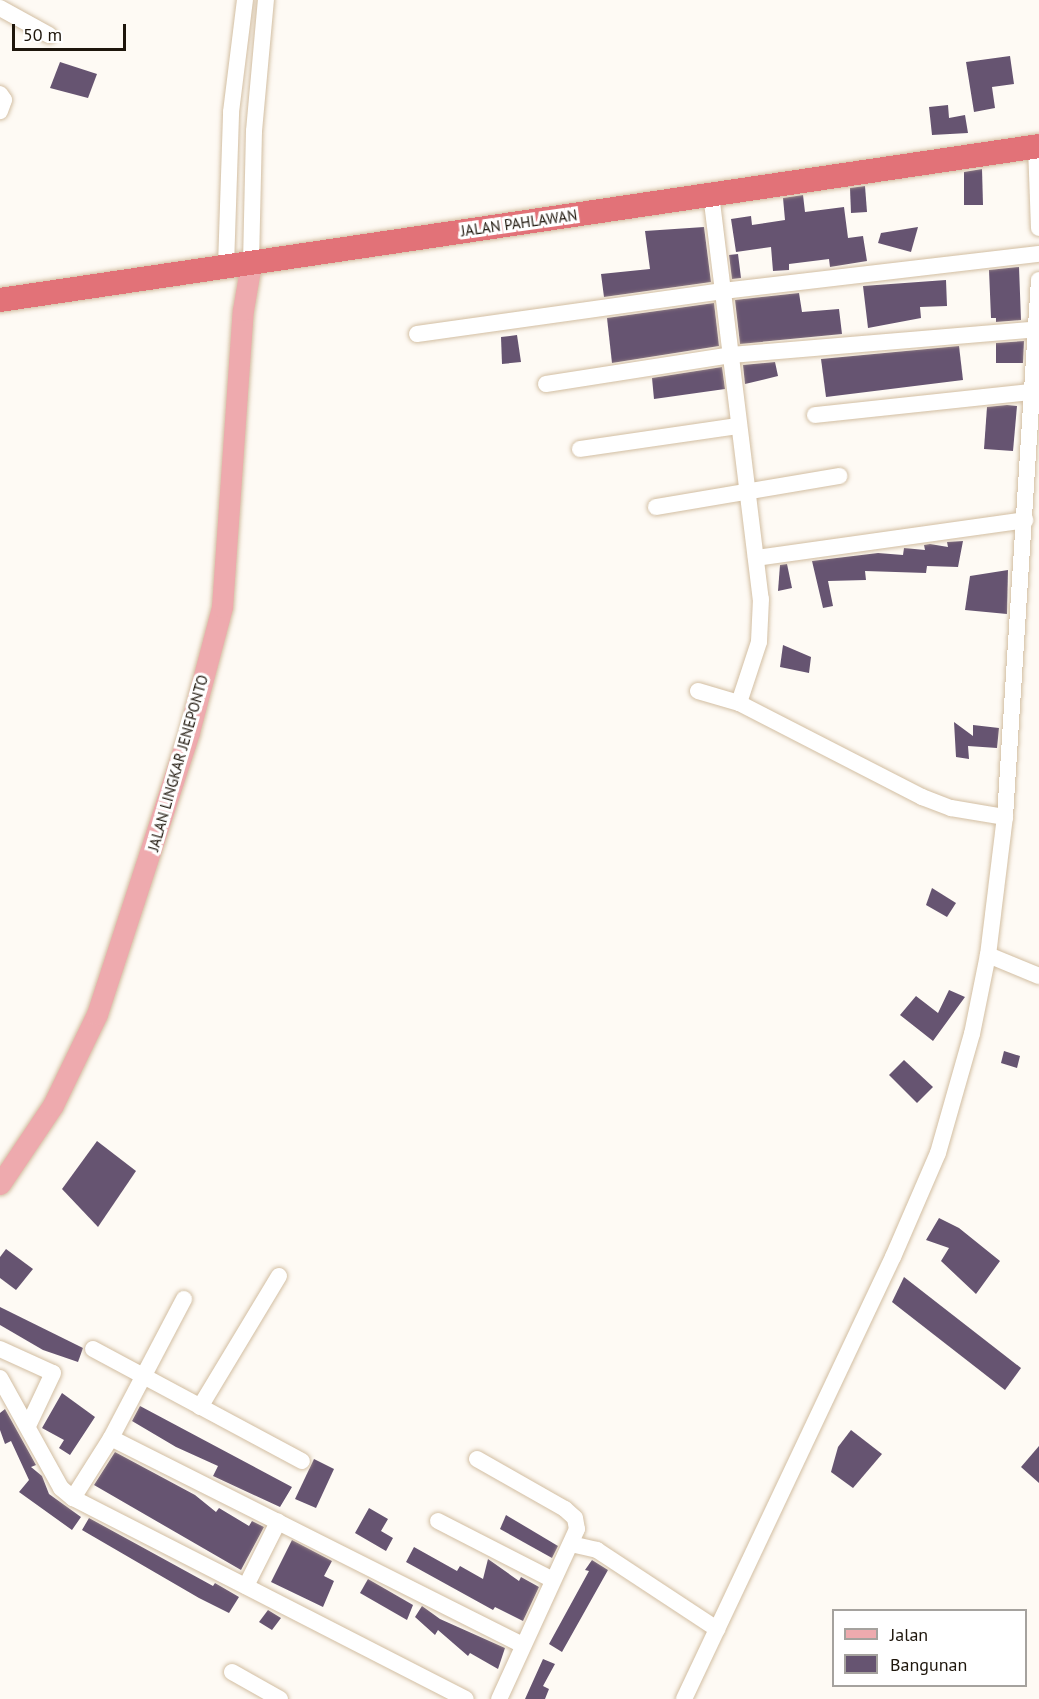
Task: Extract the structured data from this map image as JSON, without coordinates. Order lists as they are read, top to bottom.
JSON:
{
  "streets": {
    "highway": ["JALAN PAHLAWAN"],
    "main road": ["JALAN LINGKAR JENEPONTO"]
  },
  "crossings": [
    ["JALAN PAHLAWAN", "JALAN LINGKAR JENEPONTO"]
  ],
  "legend": ["Jalan", "Bangunan"],
  "scale_bar": "50 m"
}
